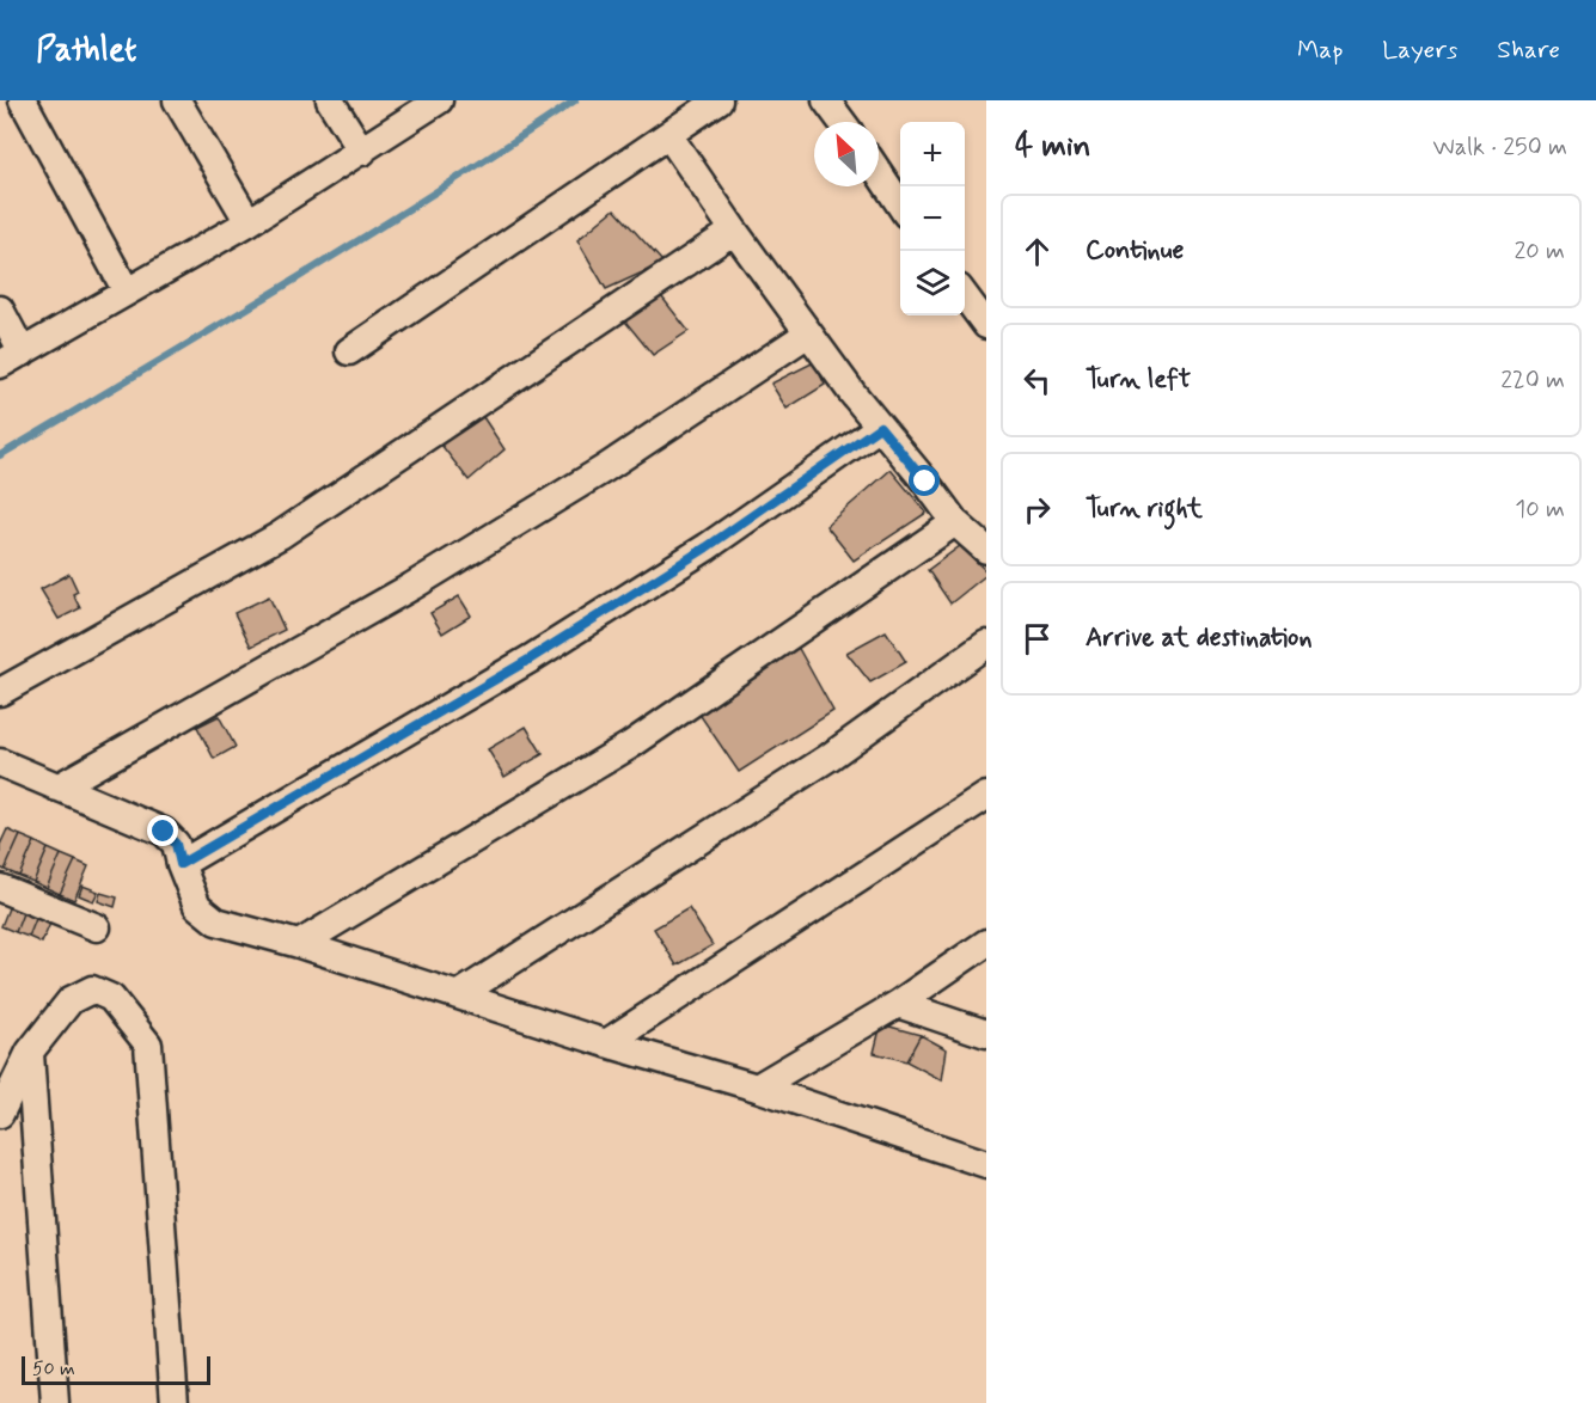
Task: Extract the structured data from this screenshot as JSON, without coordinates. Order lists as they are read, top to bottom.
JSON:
{
  "scale_bar": "50 m",
  "north": "top left",
  "page": {
    "header": "Pathlet",
    "nav": ["Map", "Layers", "Share"],
    "heading": ["4 min", "Walk · 250 m"],
    "map_buttons": ["+", "−"],
    "list": [
      ["Continue", "20 m"],
      ["Turn left", "220 m"],
      ["Turn right", "10 m"],
      "Arrive at destination"
    ],
    "scale": "50 m"
  }
}
